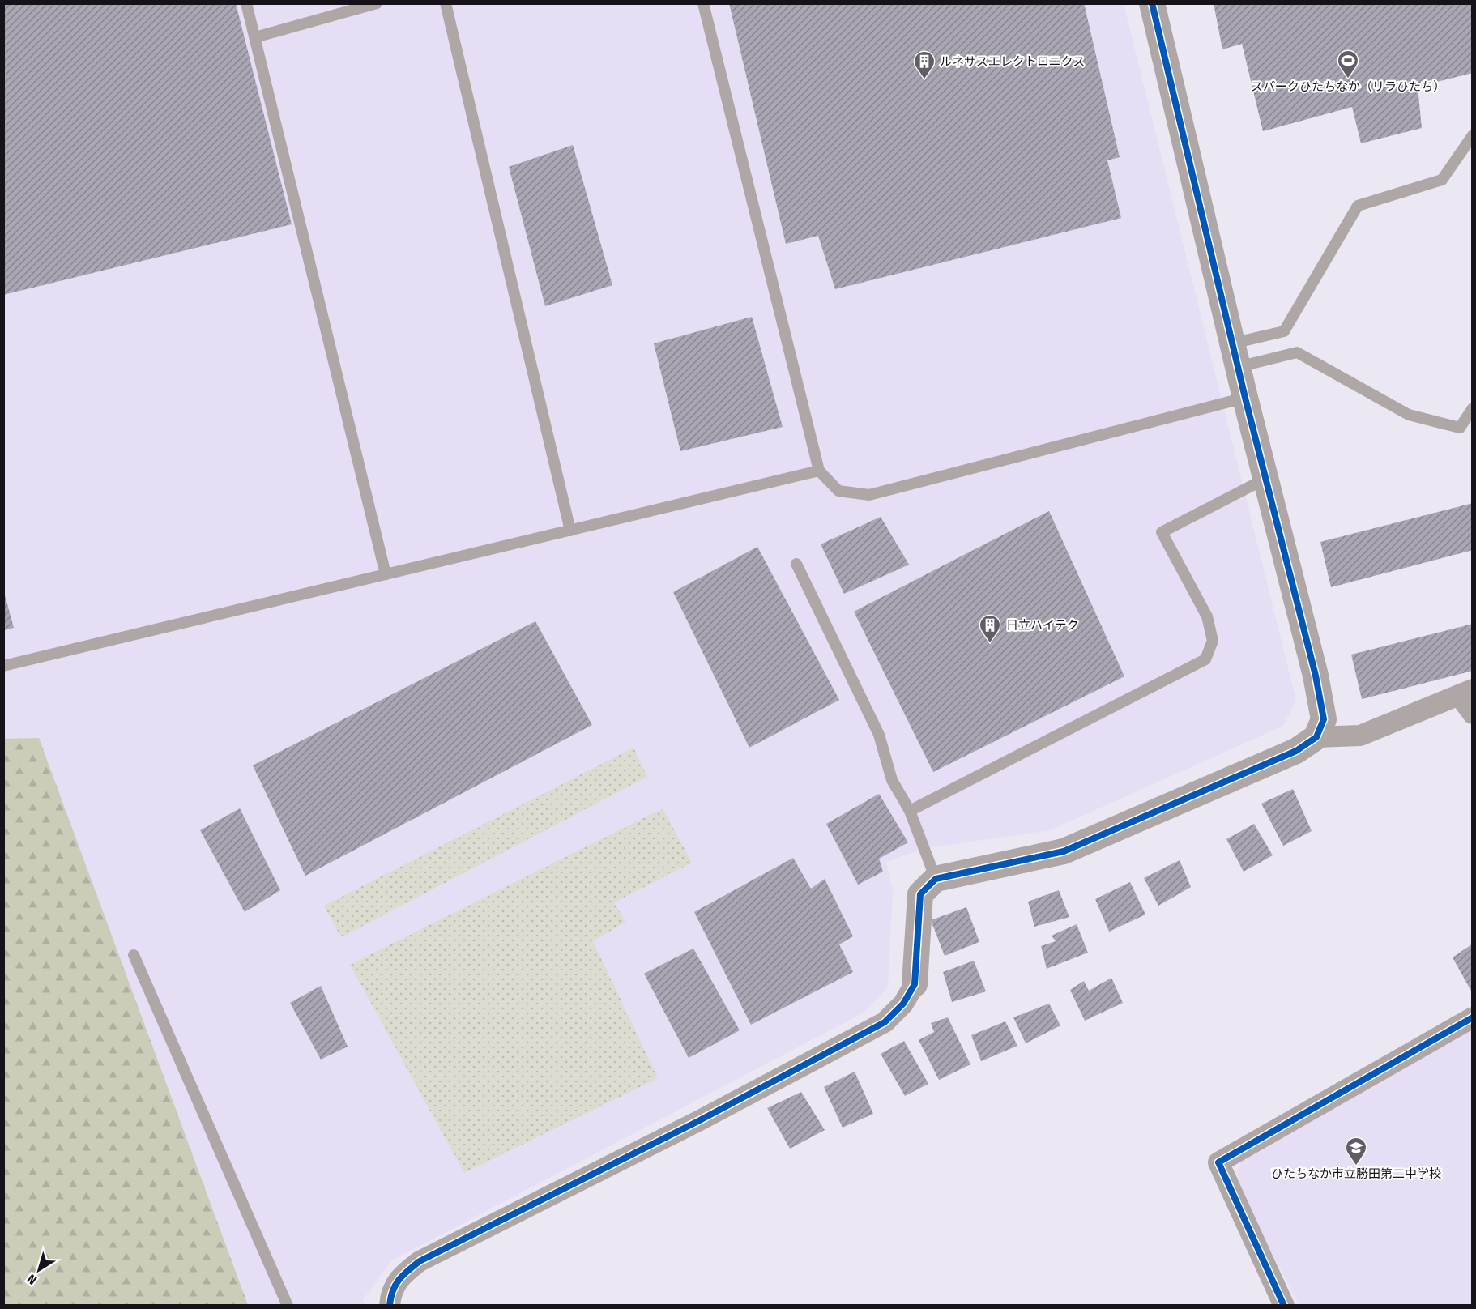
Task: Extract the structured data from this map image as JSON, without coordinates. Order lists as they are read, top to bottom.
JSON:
{
  "places": {
    "sports": ["スパークひたちなか（リラひたち）"],
    "building": ["ルネサスエレクトロニクス", "日立ハイテク"],
    "school or university": ["ひたちなか市立勝田第二中学校"]
  },
  "north": "bottom left"
}
